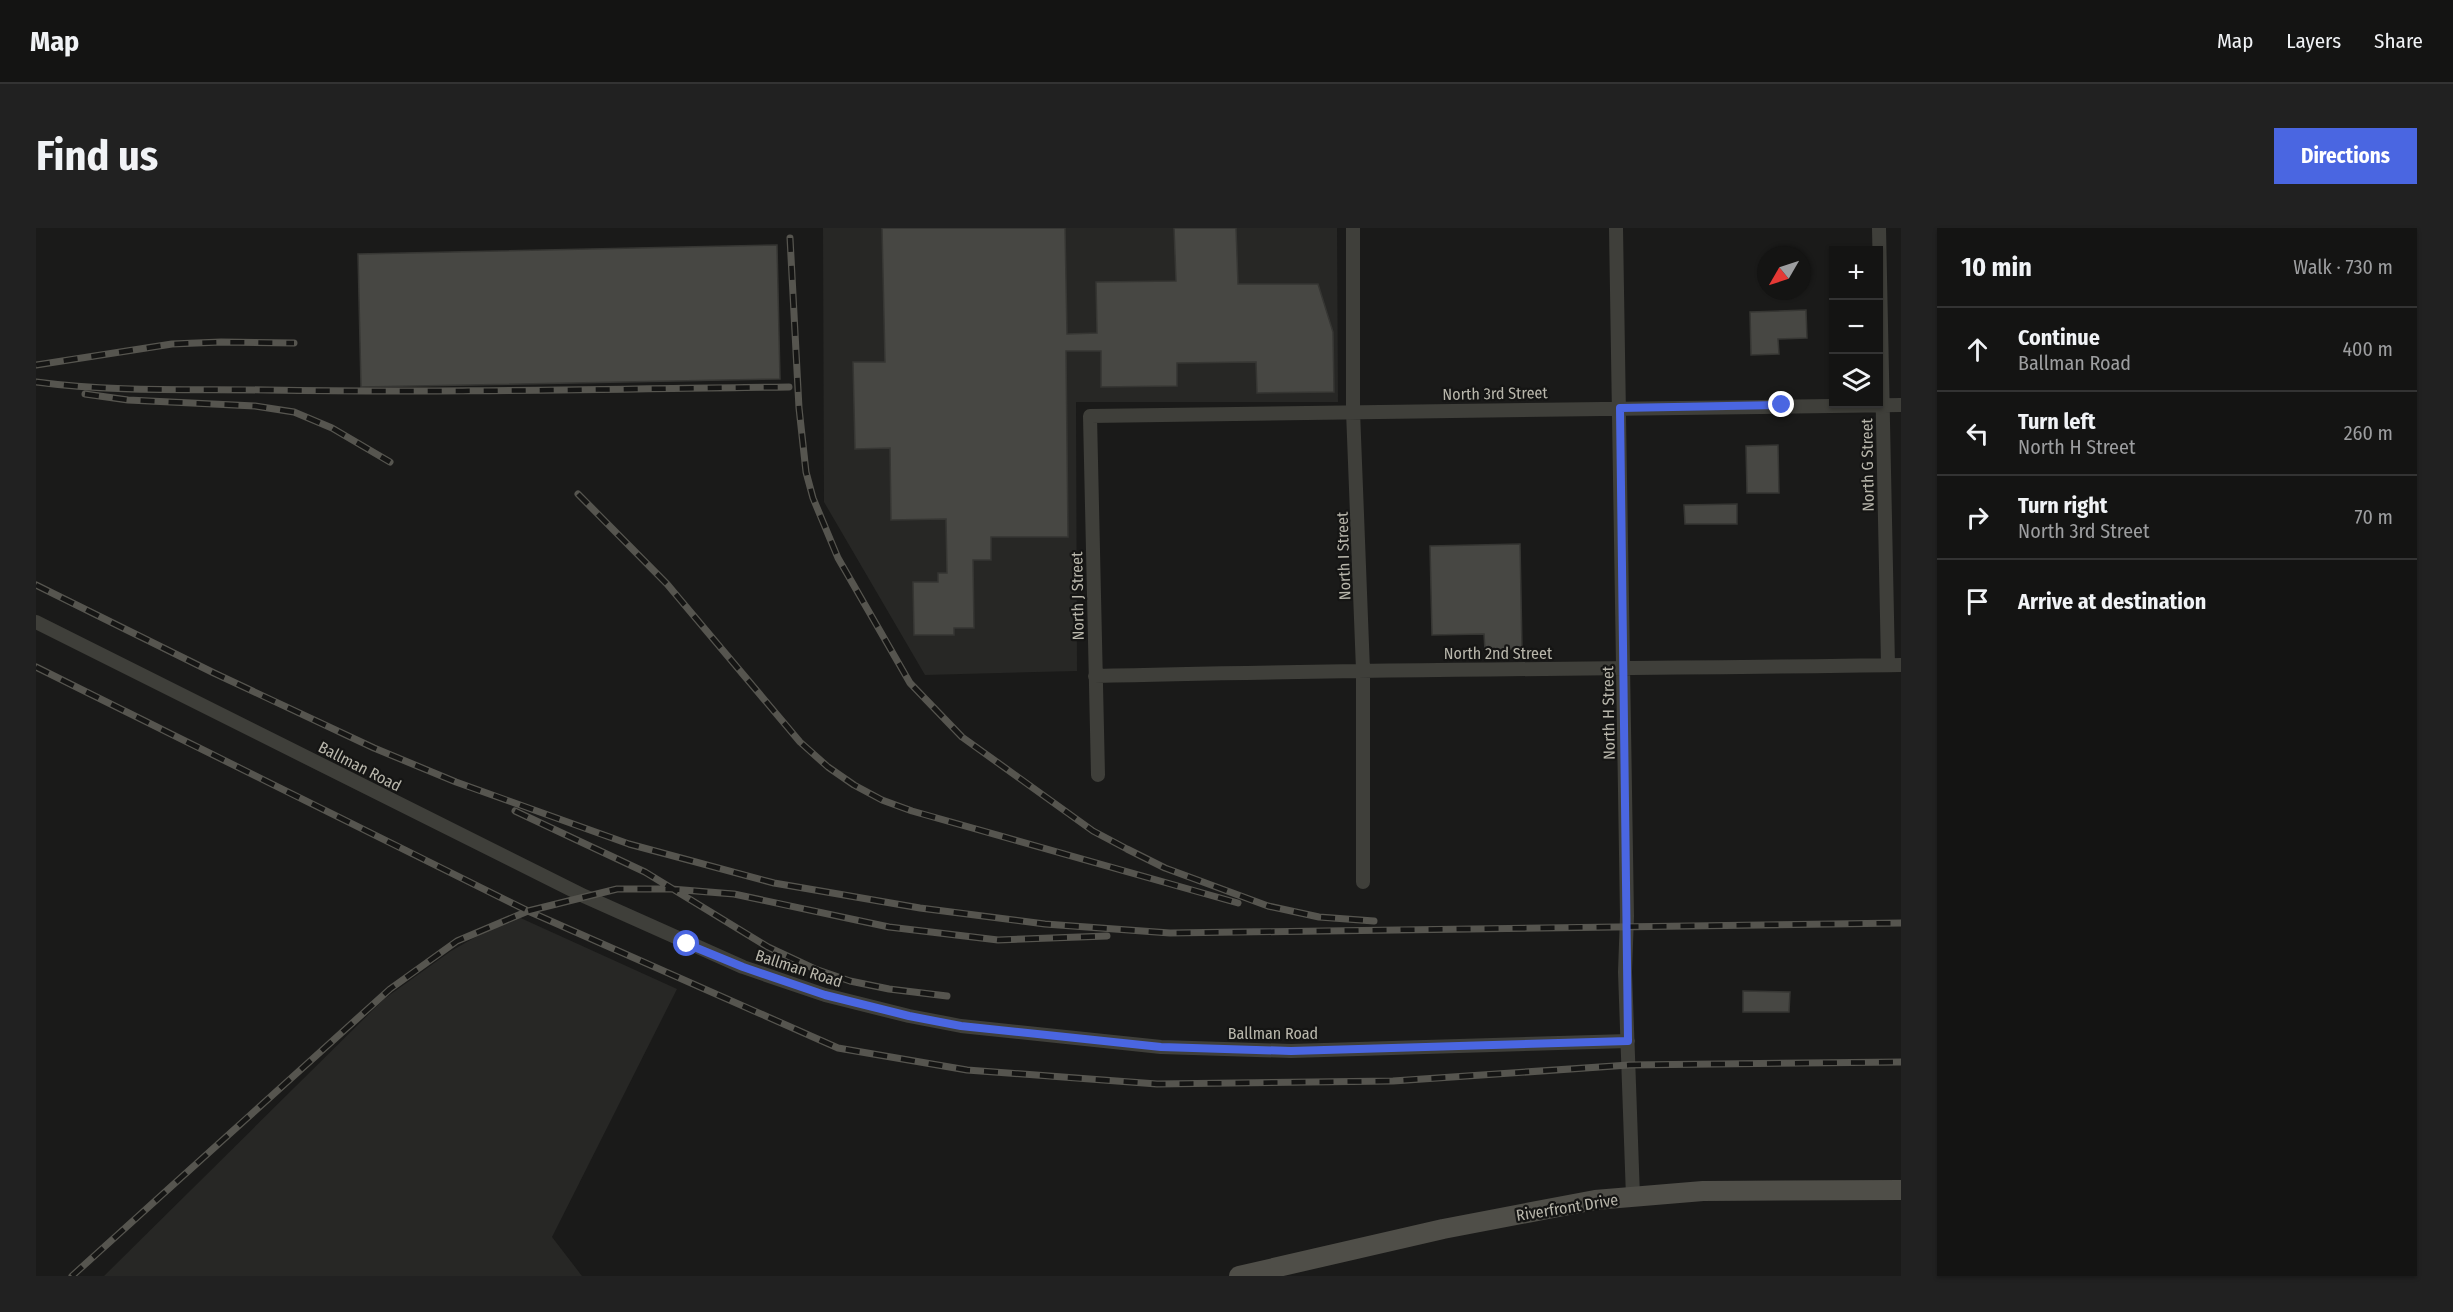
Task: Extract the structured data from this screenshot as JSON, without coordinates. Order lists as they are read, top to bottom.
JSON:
{
  "streets": {
    "street": [
      "North 3rd Street",
      "North G Street",
      "North I Street",
      "North J Street",
      "North 2nd Street",
      "North H Street",
      "Ballman Road",
      "Riverfront Drive"
    ]
  },
  "crossings": [
    ["North 3rd Street", "North I Street"],
    ["North 3rd Street", "North J Street"],
    ["North 3rd Street", "North H Street"],
    ["North G Street", "North 2nd Street"],
    ["North I Street", "North 2nd Street"],
    ["North J Street", "North 2nd Street"],
    ["North 2nd Street", "North H Street"],
    ["North H Street", "Ballman Road"],
    ["North H Street", "Riverfront Drive"]
  ],
  "north": "bottom left",
  "page": {
    "header": "Map",
    "nav": ["Map", "Layers", "Share"],
    "buttons": "Directions",
    "title": "Find us",
    "heading": ["10 min", "Walk · 730 m"],
    "map_buttons": ["+", "−"],
    "list": [
      ["Continue", "Ballman Road", "400 m"],
      ["Turn left", "North H Street", "260 m"],
      ["Turn right", "North 3rd Street", "70 m"],
      "Arrive at destination"
    ]
  }
}
